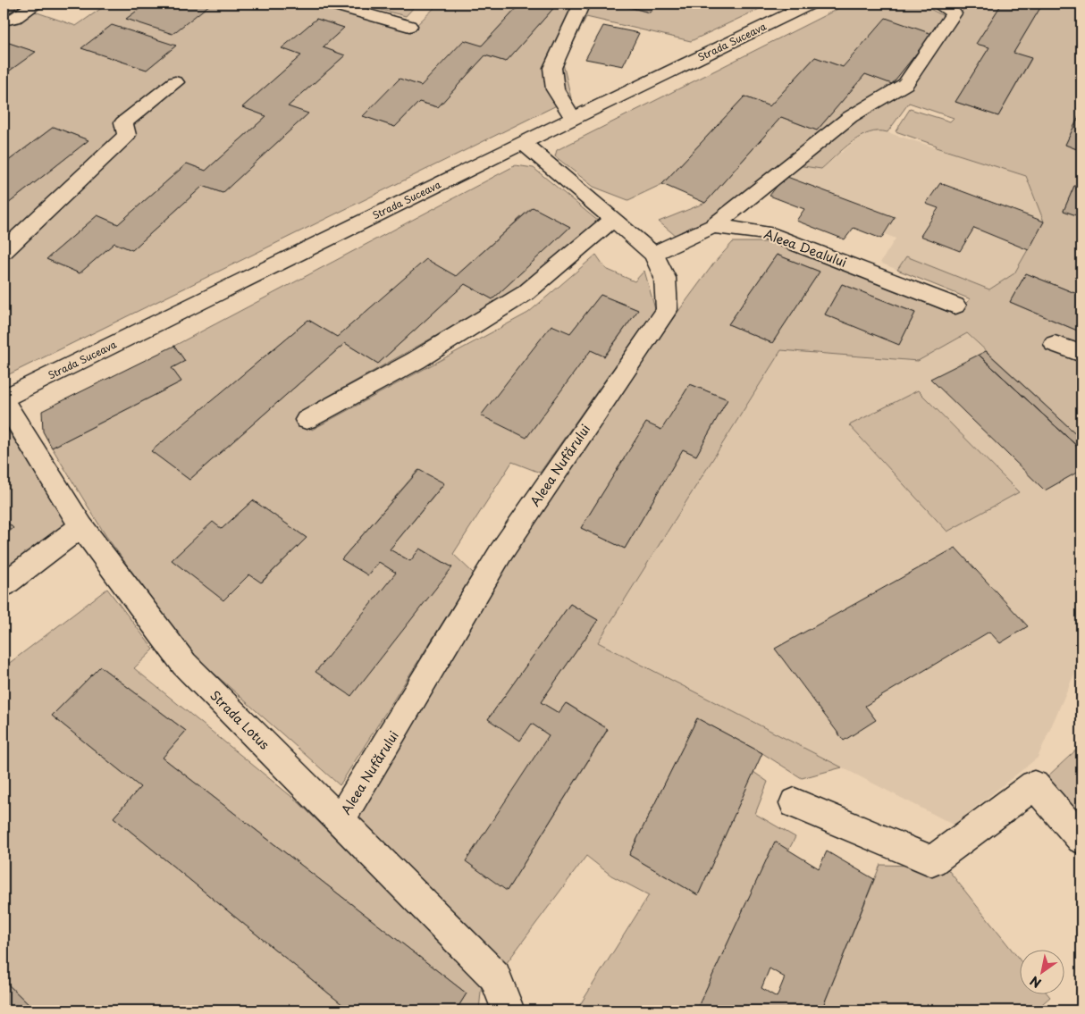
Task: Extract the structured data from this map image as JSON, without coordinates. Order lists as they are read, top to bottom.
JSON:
{
  "streets": {
    "street": [
      "Strada Suceava",
      "Aleea Dealului",
      "Aleea Nufărului",
      "Strada Lotus"
    ]
  },
  "crossings": [
    ["Strada Suceava", "Aleea Nufărului"],
    ["Strada Suceava", "Strada Lotus"],
    ["Aleea Nufărului", "Strada Lotus"]
  ],
  "north": "bottom left"
}
